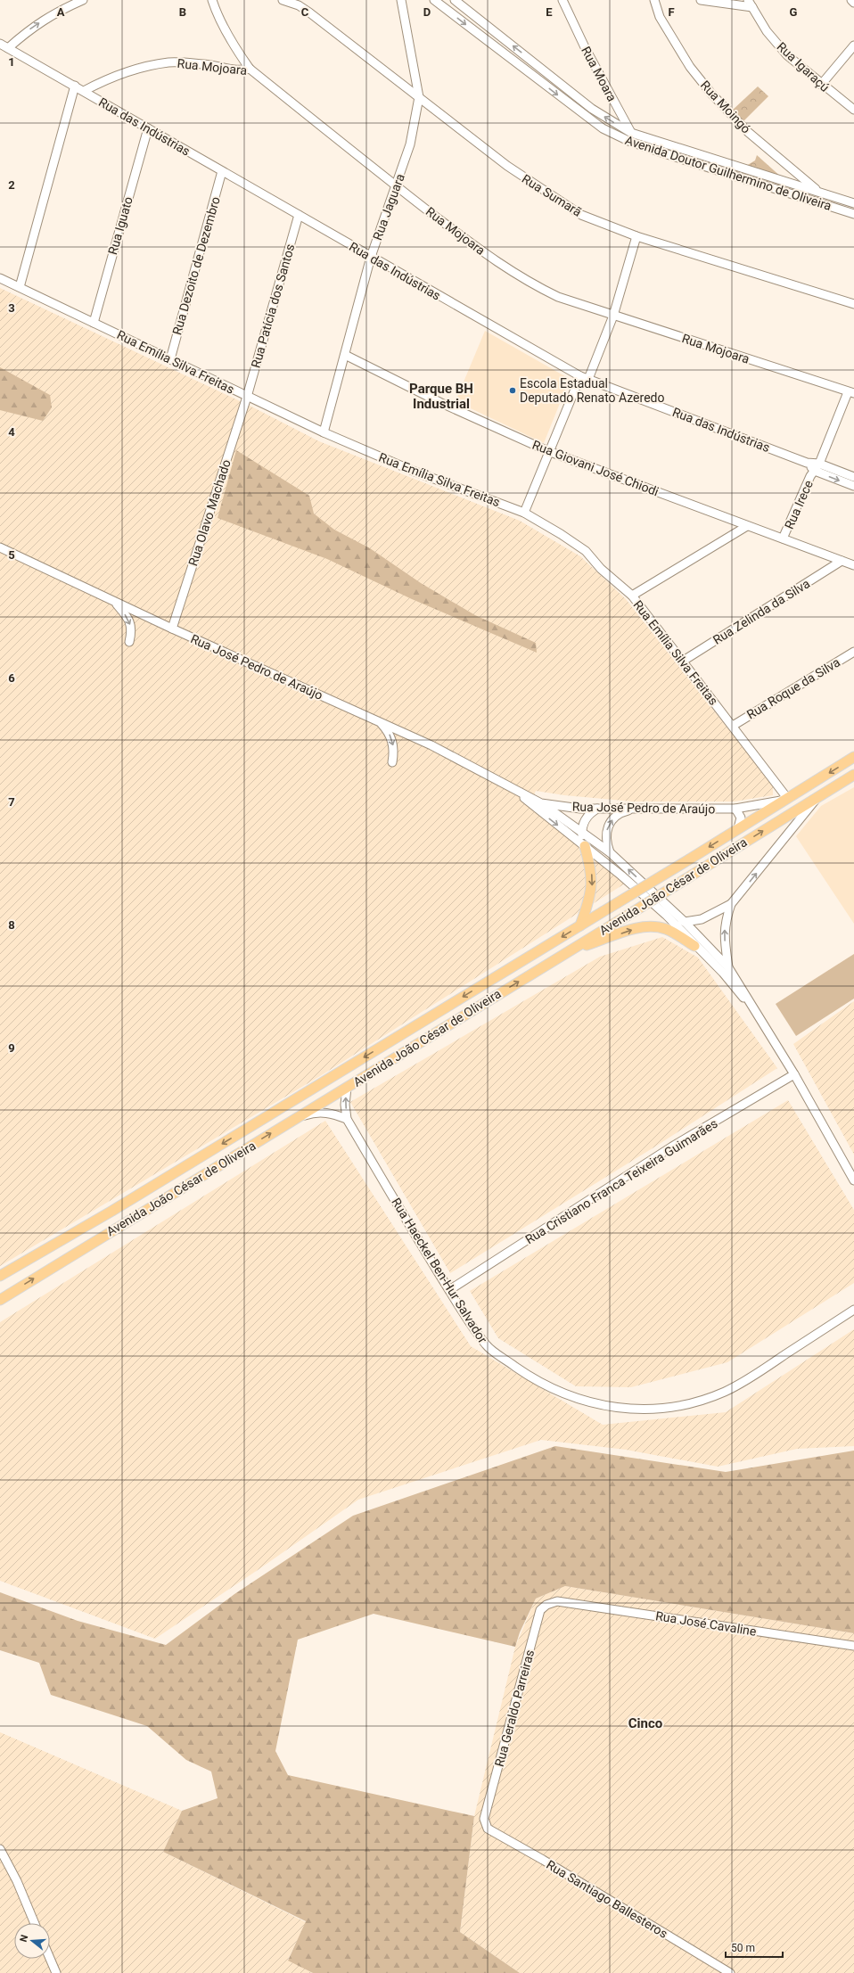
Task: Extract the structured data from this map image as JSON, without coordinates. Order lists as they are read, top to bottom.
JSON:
{
  "streets": {
    "main road": ["Avenida João César de Oliveira"],
    "street": [
      "Rua Mojoara",
      "Rua Igaraçú",
      "Rua Moara",
      "Rua Moingó",
      "Rua das Indústrias",
      "Avenida Doutor Guilhermino de Oliveira",
      "Rua Sumarã",
      "Rua Jaguara",
      "Rua Iguato",
      "Rua Dezoito de Dezembro",
      "Rua Patícia dos Santos",
      "Rua Emília Silva Freitas",
      "Rua Giovani José Chiodi",
      "Rua Irece",
      "Rua Olavo Machado",
      "Rua Zelinda da Silva",
      "Rua José Pedro de Araújo",
      "Rua Roque da Silva",
      "Rua Cristiano Franca Teixeira Guimarães",
      "Rua Haeckel Ben-Hur Salvador",
      "Rua José Cavaline",
      "Rua Geraldo Parreiras",
      "Rua Santiago Ballesteros"
    ]
  },
  "crossings": [
    ["Rua Mojoara", "Rua das Indústrias"],
    ["Rua Mojoara", "Rua Jaguara"],
    ["Rua Mojoara", "Rua Irece"],
    ["Rua Moara", "Avenida Doutor Guilhermino de Oliveira"],
    ["Rua Moingó", "Avenida Doutor Guilhermino de Oliveira"],
    ["Rua das Indústrias", "Rua Jaguara"],
    ["Rua das Indústrias", "Rua Iguato"],
    ["Rua das Indústrias", "Rua Dezoito de Dezembro"],
    ["Rua das Indústrias", "Rua Patícia dos Santos"],
    ["Rua das Indústrias", "Rua Irece"],
    ["Rua Sumarã", "Rua Jaguara"],
    ["Rua Jaguara", "Rua Emília Silva Freitas"],
    ["Rua Jaguara", "Rua Giovani José Chiodi"],
    ["Rua Iguato", "Rua Emília Silva Freitas"],
    ["Rua Dezoito de Dezembro", "Rua Emília Silva Freitas"],
    ["Rua Patícia dos Santos", "Rua Emília Silva Freitas"],
    ["Rua Patícia dos Santos", "Rua Olavo Machado"],
    ["Rua Emília Silva Freitas", "Rua Olavo Machado"],
    ["Rua Emília Silva Freitas", "Rua Zelinda da Silva"],
    ["Rua Emília Silva Freitas", "Rua José Pedro de Araújo"],
    ["Rua Emília Silva Freitas", "Rua Roque da Silva"],
    ["Rua Emília Silva Freitas", "Avenida João César de Oliveira"],
    ["Rua Giovani José Chiodi", "Rua Irece"],
    ["Rua Giovani José Chiodi", "Rua Zelinda da Silva"],
    ["Rua Olavo Machado", "Rua José Pedro de Araújo"],
    ["Rua José Pedro de Araújo", "Avenida João César de Oliveira"],
    ["Avenida João César de Oliveira", "Rua Haeckel Ben-Hur Salvador"],
    ["Rua Cristiano Franca Teixeira Guimarães", "Rua Haeckel Ben-Hur Salvador"],
    ["Rua José Cavaline", "Rua Geraldo Parreiras"],
    ["Rua Geraldo Parreiras", "Rua Santiago Ballesteros"]
  ],
  "districts": ["Parque BH Industrial", "Cinco"],
  "places": ["Escola Estadual Deputado Renato Azeredo"],
  "scale_bar": "50 m",
  "north": "left",
  "grid": {
    "columns": [
      "A",
      "B",
      "C",
      "D",
      "E",
      "F",
      "G"
    ],
    "rows": [
      "1",
      "2",
      "3",
      "4",
      "5",
      "6",
      "7",
      "8",
      "9"
    ]
  }
}
